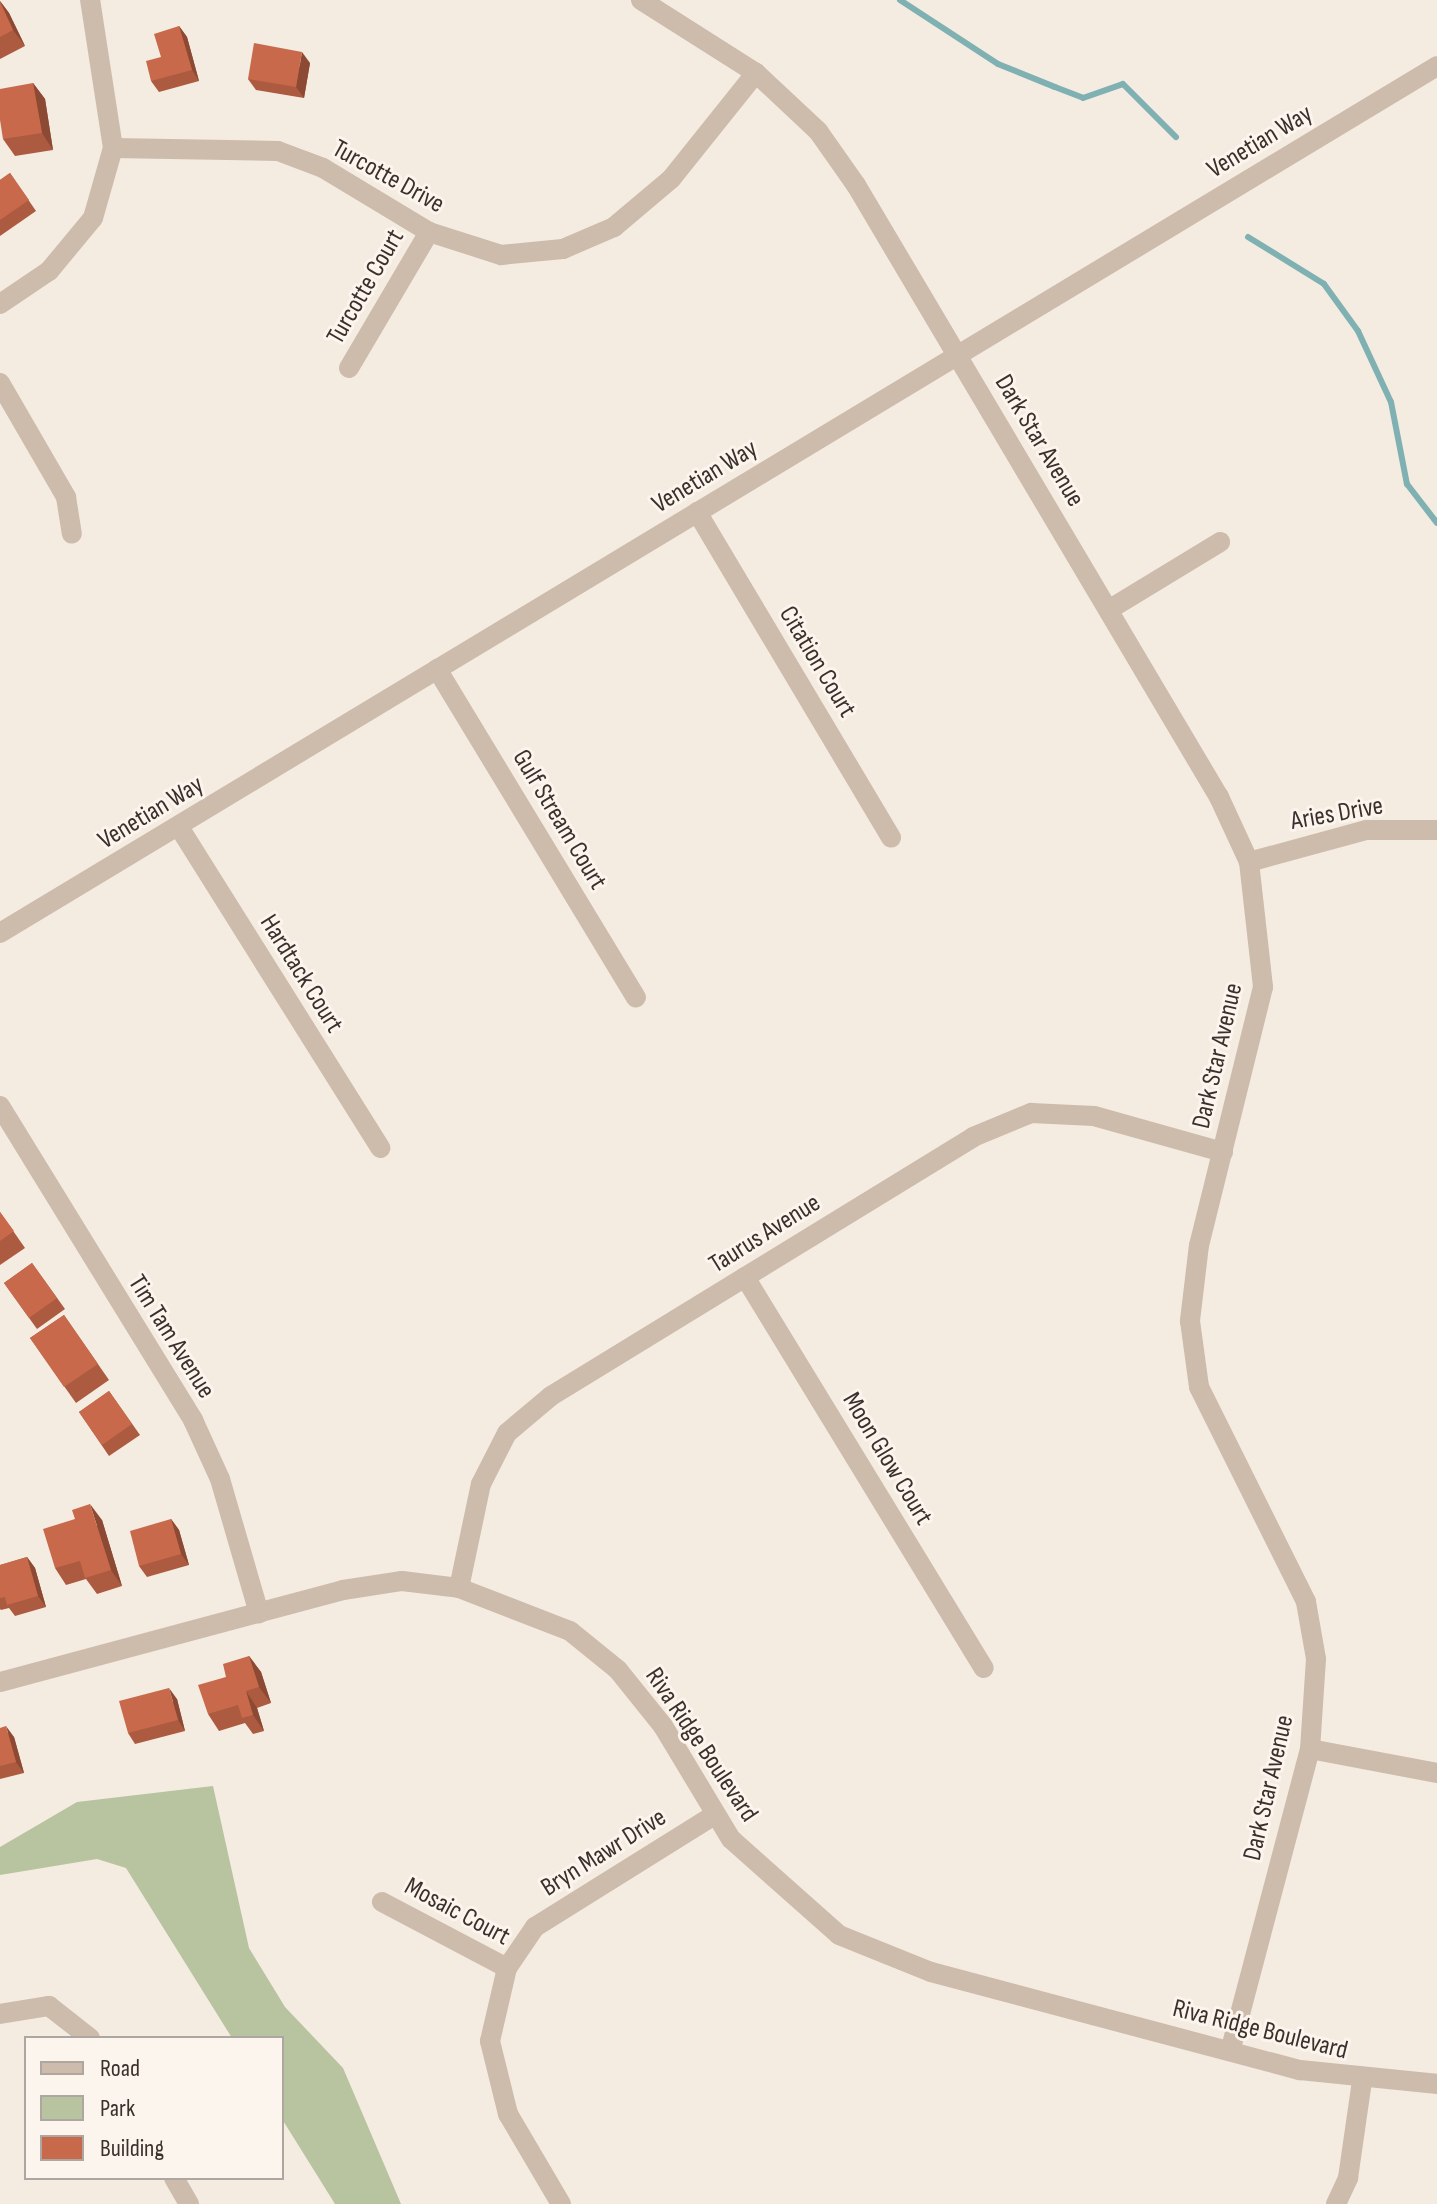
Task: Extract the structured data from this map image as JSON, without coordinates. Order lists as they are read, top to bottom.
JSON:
{
  "streets": {
    "street": [
      "Venetian Way",
      "Turcotte Drive",
      "Turcotte Court",
      "Dark Star Avenue",
      "Citation Court",
      "Aries Drive",
      "Gulf Stream Court",
      "Hardtack Court",
      "Taurus Avenue",
      "Tim Tam Avenue",
      "Moon Glow Court",
      "Riva Ridge Boulevard",
      "Bryn Mawr Drive",
      "Mosaic Court"
    ]
  },
  "crossings": [
    ["Venetian Way", "Dark Star Avenue"],
    ["Venetian Way", "Citation Court"],
    ["Venetian Way", "Gulf Stream Court"],
    ["Venetian Way", "Hardtack Court"],
    ["Turcotte Drive", "Turcotte Court"],
    ["Turcotte Drive", "Dark Star Avenue"],
    ["Dark Star Avenue", "Aries Drive"],
    ["Dark Star Avenue", "Taurus Avenue"],
    ["Dark Star Avenue", "Riva Ridge Boulevard"],
    ["Taurus Avenue", "Moon Glow Court"],
    ["Taurus Avenue", "Riva Ridge Boulevard"],
    ["Tim Tam Avenue", "Riva Ridge Boulevard"],
    ["Riva Ridge Boulevard", "Bryn Mawr Drive"],
    ["Bryn Mawr Drive", "Mosaic Court"]
  ],
  "legend": ["Road", "Park", "Building"]
}
